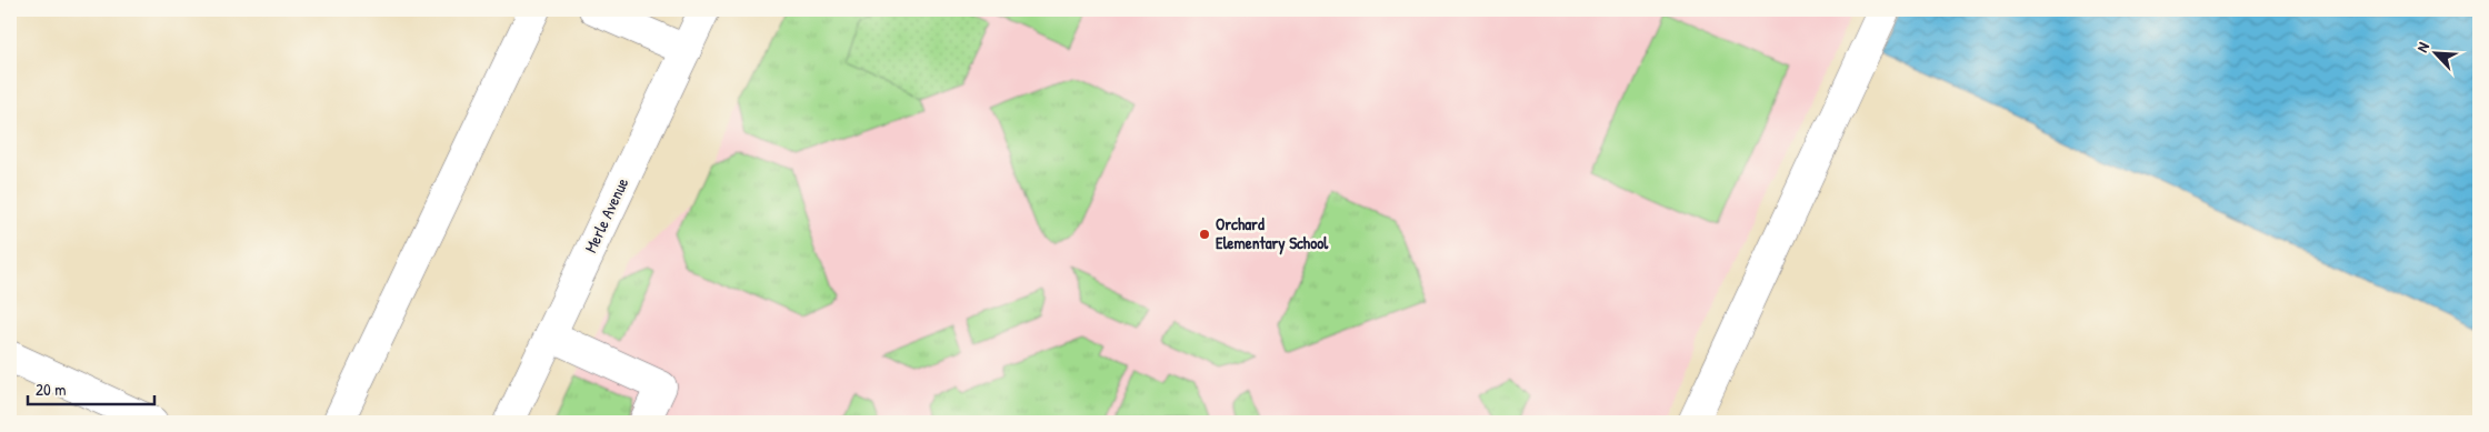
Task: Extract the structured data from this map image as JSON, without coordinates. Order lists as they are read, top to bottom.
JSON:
{
  "streets": {
    "street": ["Merle Avenue"]
  },
  "places": ["Orchard Elementary School"],
  "scale_bar": "20 m",
  "north": "top left"
}
